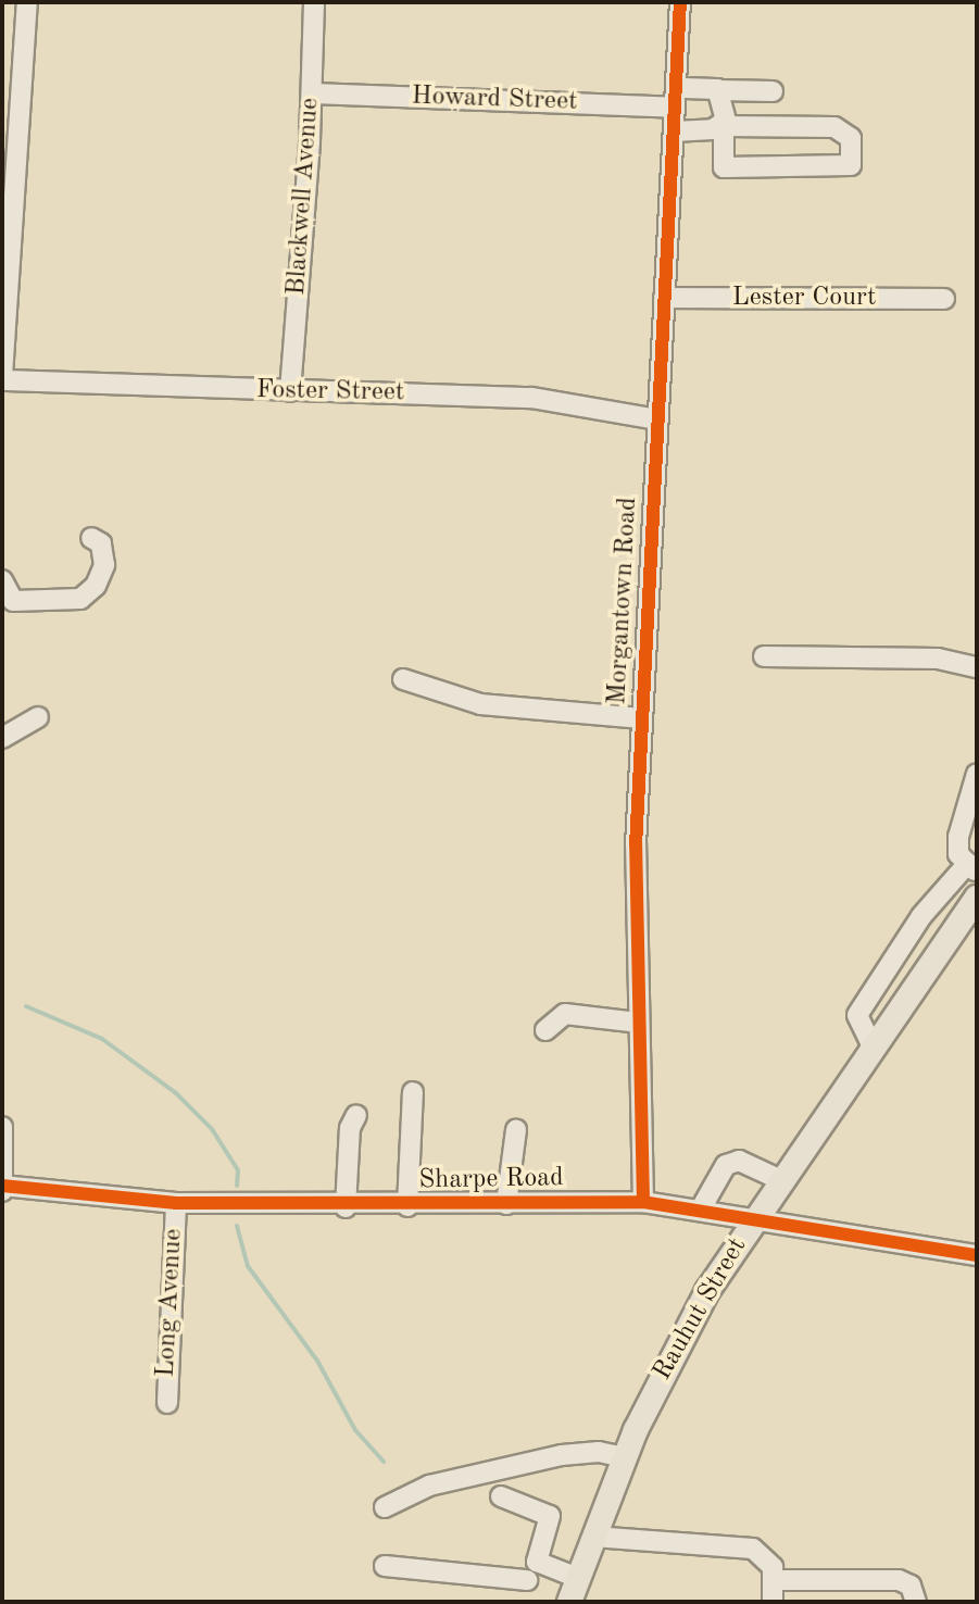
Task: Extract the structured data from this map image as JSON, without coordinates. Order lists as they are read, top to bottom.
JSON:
{
  "streets": {
    "main road": ["Rauhut Street"],
    "street": [
      "Howard Street",
      "Blackwell Avenue",
      "Lester Court",
      "Foster Street",
      "Morgantown Road",
      "Sharpe Road",
      "Long Avenue"
    ]
  },
  "crossings": [
    ["Howard Street", "Blackwell Avenue"],
    ["Howard Street", "Morgantown Road"],
    ["Blackwell Avenue", "Foster Street"],
    ["Lester Court", "Morgantown Road"],
    ["Foster Street", "Morgantown Road"],
    ["Morgantown Road", "Sharpe Road"],
    ["Sharpe Road", "Long Avenue"],
    ["Sharpe Road", "Rauhut Street"]
  ]
}
